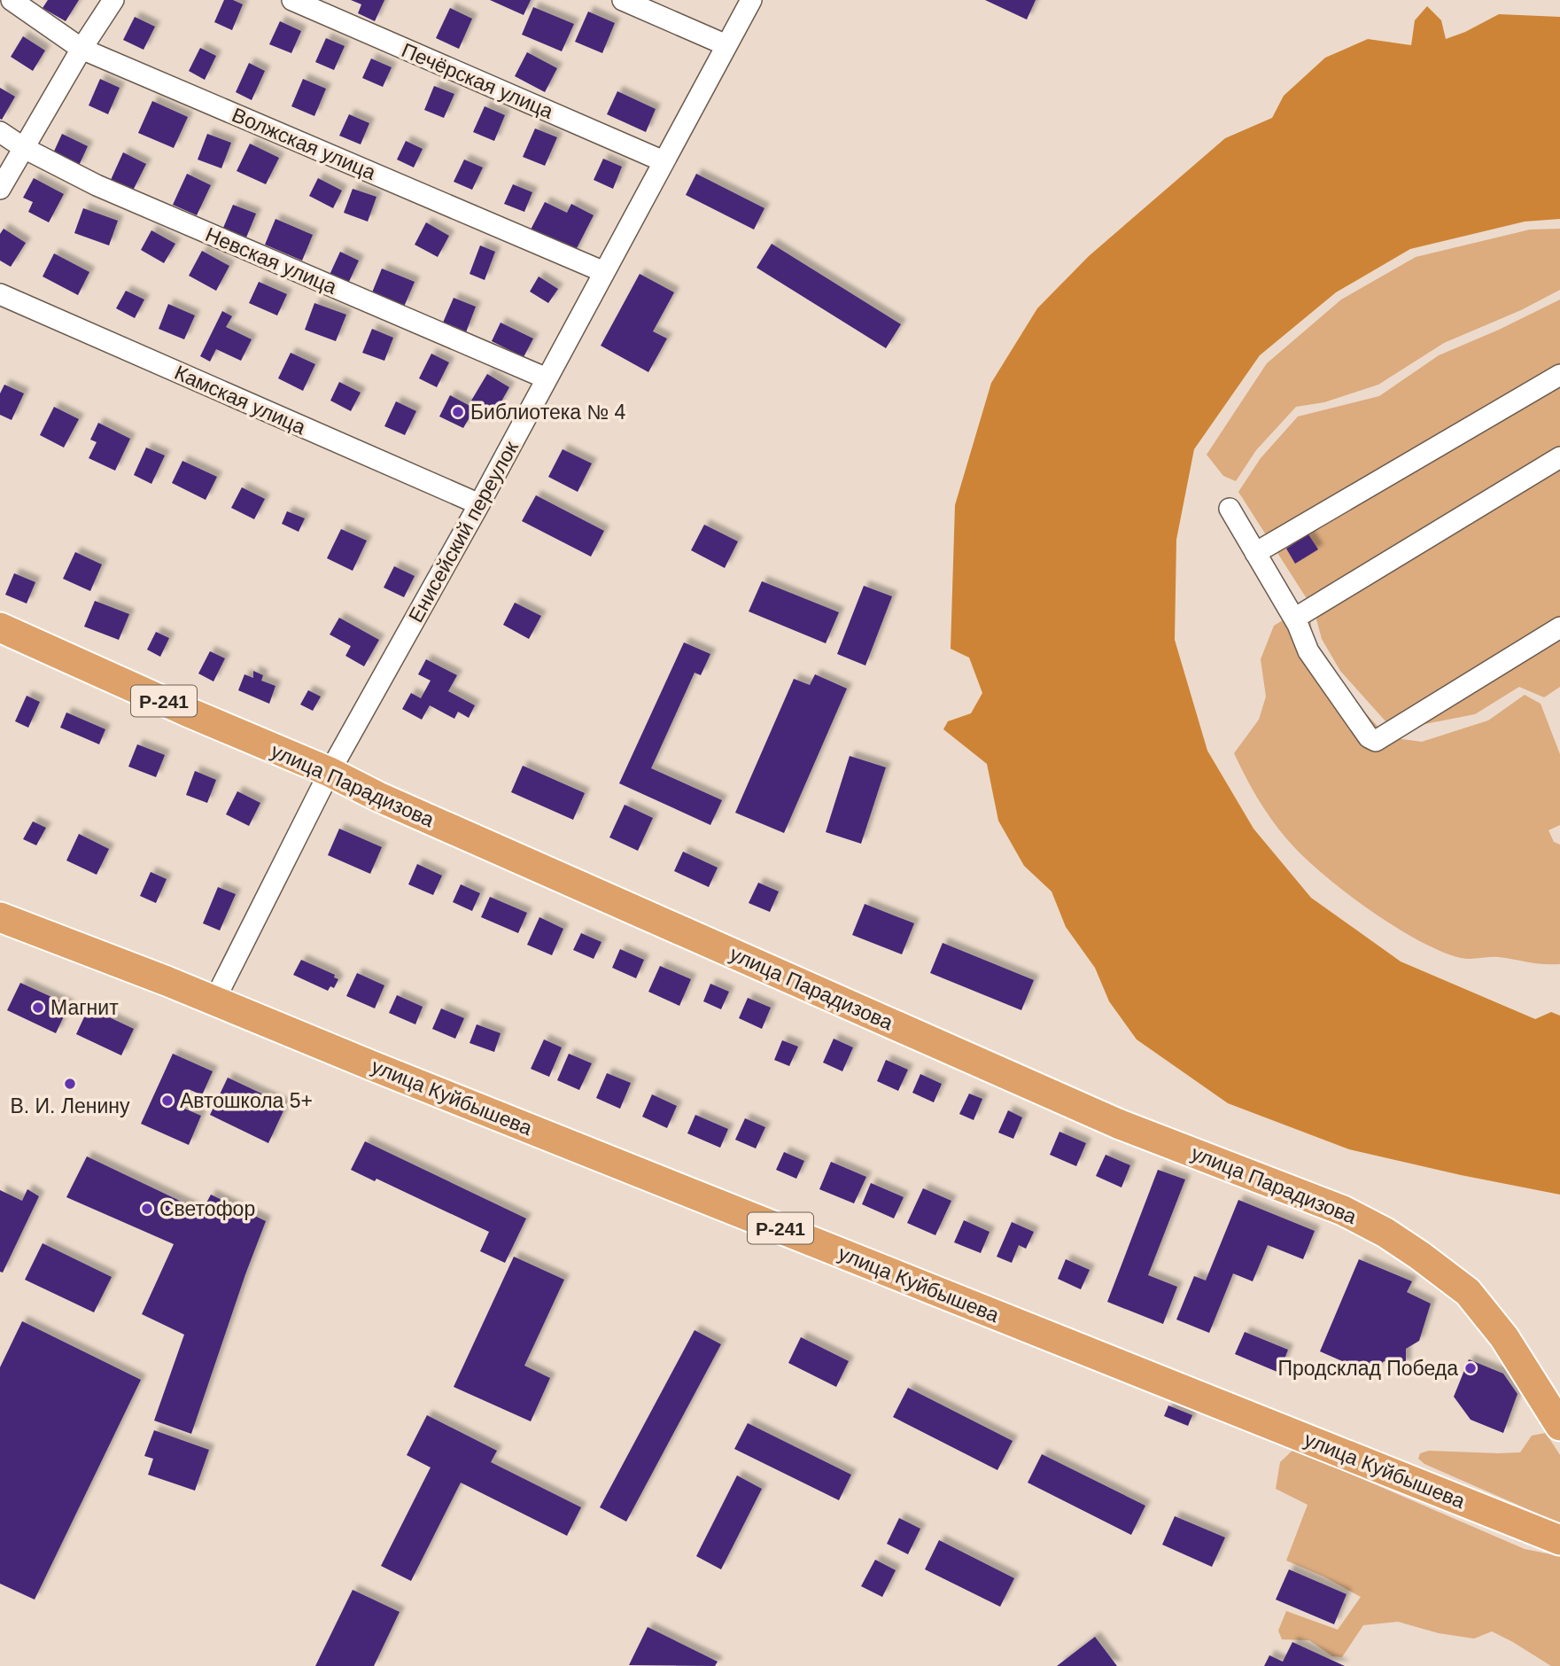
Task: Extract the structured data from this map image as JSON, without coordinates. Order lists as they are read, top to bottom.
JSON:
{
  "streets": {
    "highway": ["Р-241", "улица Парадизова", "улица Куйбышева"],
    "street": [
      "Печёрская улица",
      "Волжская улица",
      "Невская улица",
      "Камская улица",
      "Енисейский переулок"
    ]
  },
  "crossings": [
    ["Печёрская улица", "Енисейский переулок"],
    ["Волжская улица", "Енисейский переулок"],
    ["Невская улица", "Енисейский переулок"],
    ["Камская улица", "Енисейский переулок"],
    ["Енисейский переулок", "улица Парадизова"],
    ["Енисейский переулок", "улица Куйбышева"]
  ],
  "places": [
    "Библиотека № 4",
    "Магнит",
    "В. И. Ленину",
    "Автошкола 5+",
    "Светофор",
    "Продсклад Победа"
  ]
}
